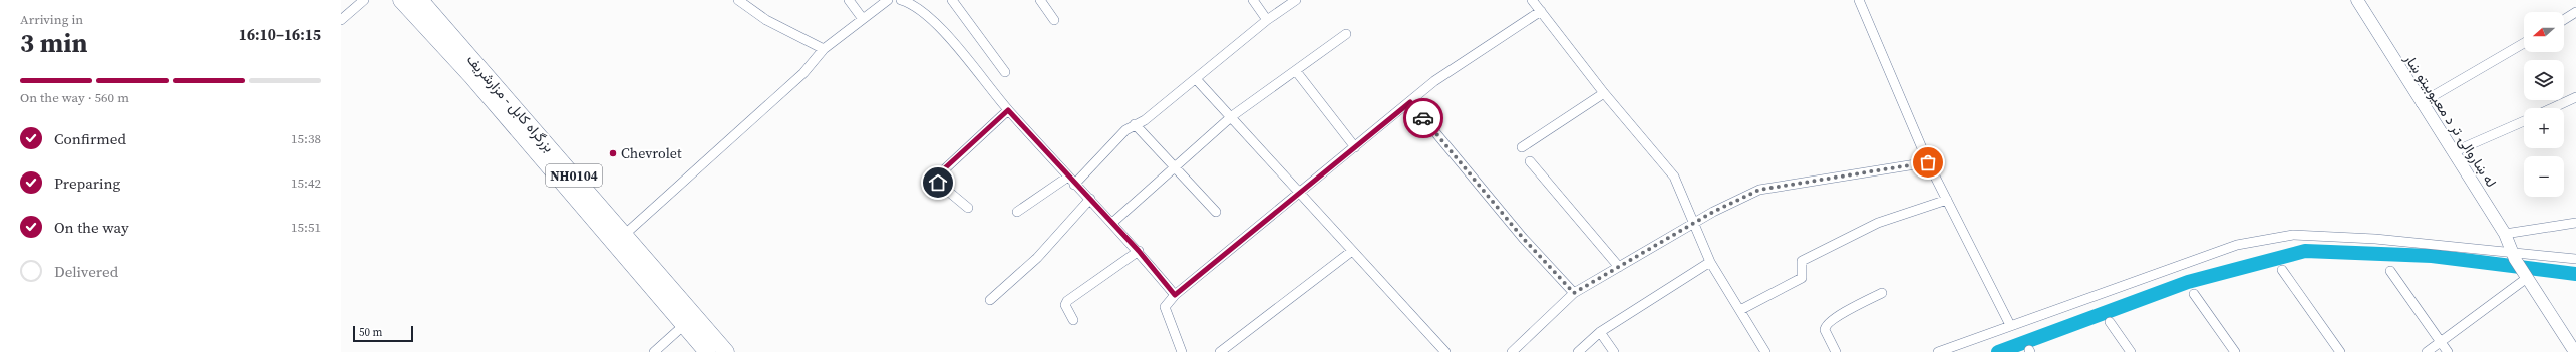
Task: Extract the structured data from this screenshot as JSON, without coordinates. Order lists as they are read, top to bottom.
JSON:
{
  "streets": {
    "highway": ["بزرگراه کابل - مزارشریف", "NH0104"],
    "street": ["له ښاروالۍ تر د معیوبیتو ښار"]
  },
  "places": ["Chevrolet"],
  "scale_bar": "50 m",
  "north": "left",
  "page": {
    "heading": ["3 min", "Arriving in", "16:10–16:15"],
    "map_buttons": ["+", "−"],
    "bar": "On the way · 560 m",
    "list": [
      ["Confirmed", "15:38"],
      ["Preparing", "15:42"],
      ["On the way", "15:51"],
      "Delivered"
    ],
    "scale": "50 m"
  }
}
